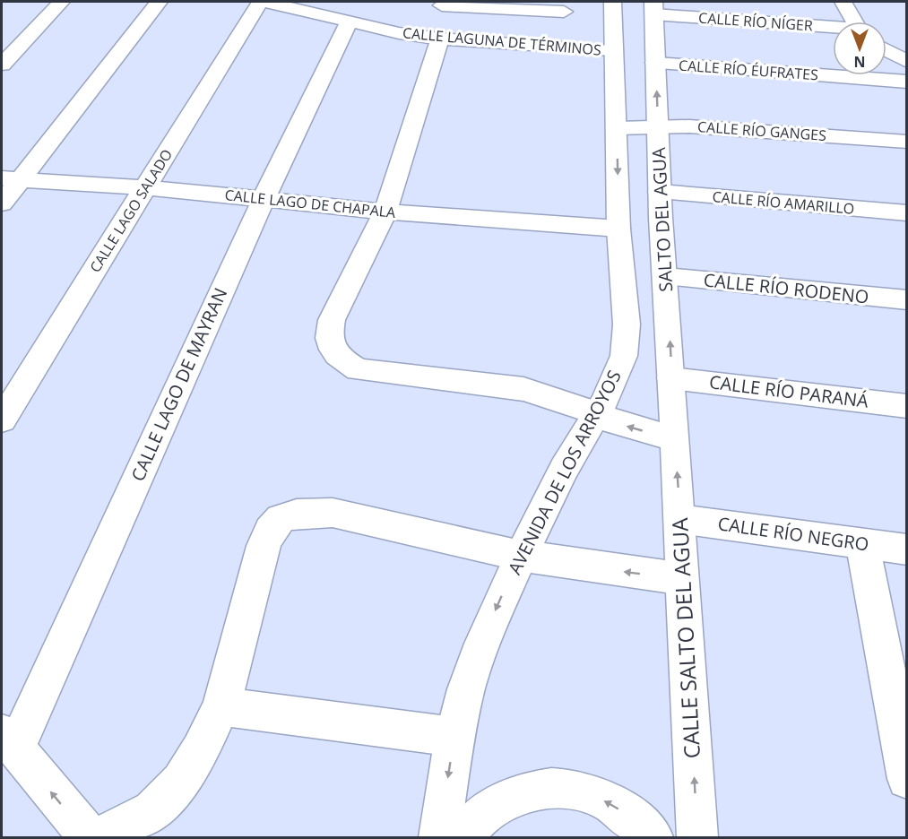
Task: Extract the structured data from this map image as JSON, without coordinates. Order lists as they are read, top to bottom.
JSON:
{
  "streets": {
    "street": [
      "CALLE RÍO NÍGER",
      "CALLE LAGUNA DE TÉRMINOS",
      "CALLE RÍO ÉUFRATES",
      "CALLE RÍO GANGES",
      "CALLE RÍO AMARILLO",
      "CALLE LAGO DE CHAPALA",
      "CALLE LAGO SALADO",
      "SALTO DEL AGUA",
      "CALLE RÍO RODENO",
      "CALLE LAGO DE MAYRAN",
      "CALLE RÍO PARANÁ",
      "AVENIDA DE LOS ARROYOS",
      "CALLE RÍO NEGRO",
      "CALLE SALTO DEL AGUA"
    ]
  },
  "crossings": [
    ["CALLE RÍO NÍGER", "SALTO DEL AGUA"],
    ["CALLE LAGUNA DE TÉRMINOS", "CALLE LAGO DE MAYRAN"],
    ["CALLE RÍO ÉUFRATES", "SALTO DEL AGUA"],
    ["CALLE RÍO GANGES", "SALTO DEL AGUA"],
    ["CALLE RÍO AMARILLO", "SALTO DEL AGUA"],
    ["CALLE LAGO DE CHAPALA", "CALLE LAGO SALADO"],
    ["CALLE LAGO DE CHAPALA", "CALLE LAGO DE MAYRAN"],
    ["CALLE LAGO DE CHAPALA", "AVENIDA DE LOS ARROYOS"],
    ["SALTO DEL AGUA", "CALLE RÍO RODENO"],
    ["SALTO DEL AGUA", "CALLE RÍO PARANÁ"],
    ["SALTO DEL AGUA", "CALLE SALTO DEL AGUA"],
    ["CALLE RÍO NEGRO", "CALLE SALTO DEL AGUA"]
  ],
  "one_way": ["AVENIDA DE LOS ARROYOS"],
  "north": "bottom"
}
